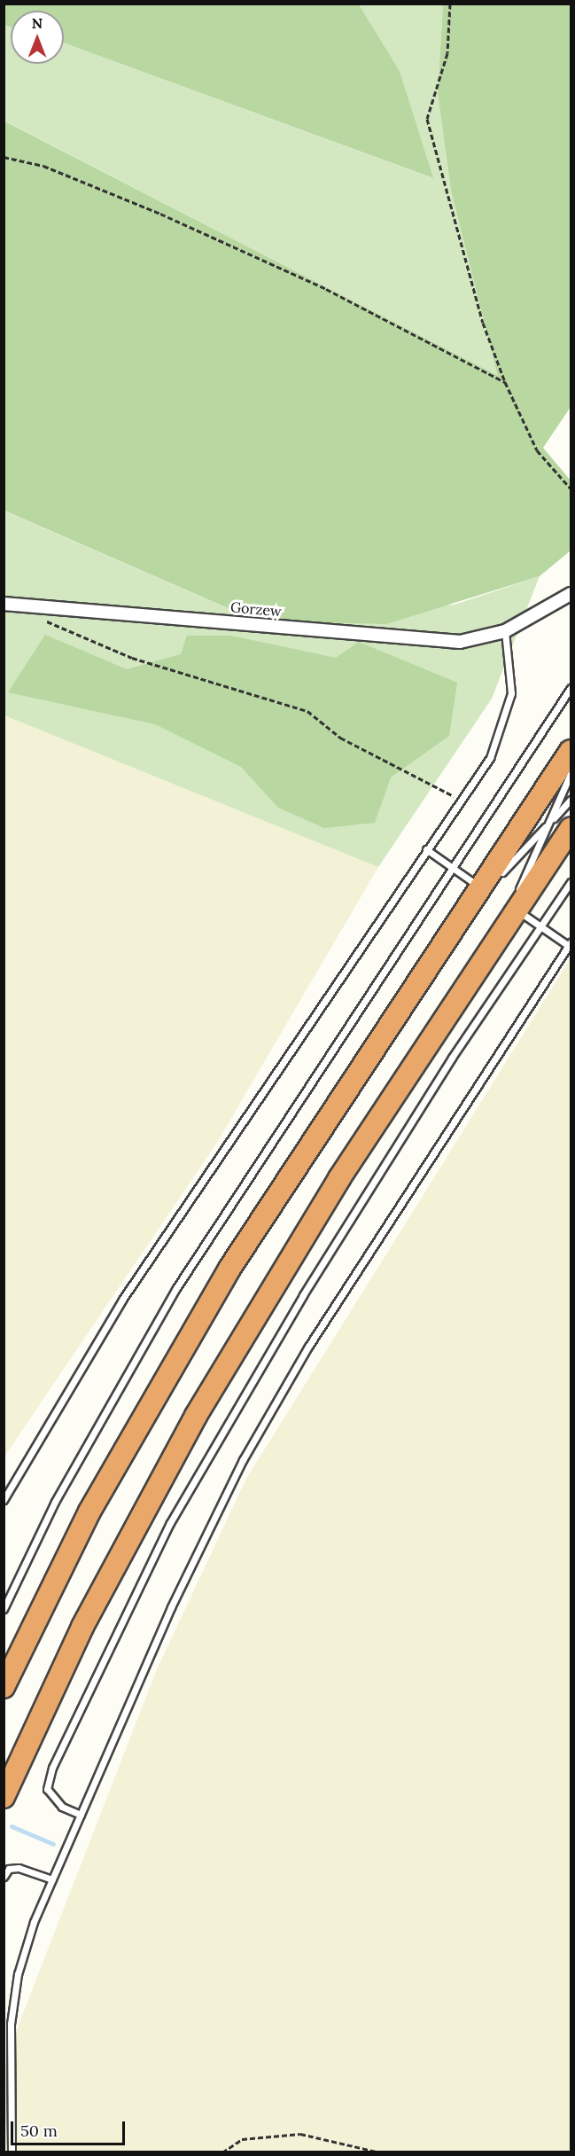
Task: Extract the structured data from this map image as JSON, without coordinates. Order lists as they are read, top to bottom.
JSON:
{
  "streets": {
    "street": ["Gorzew"]
  },
  "scale_bar": "50 m",
  "north": "top"
}
